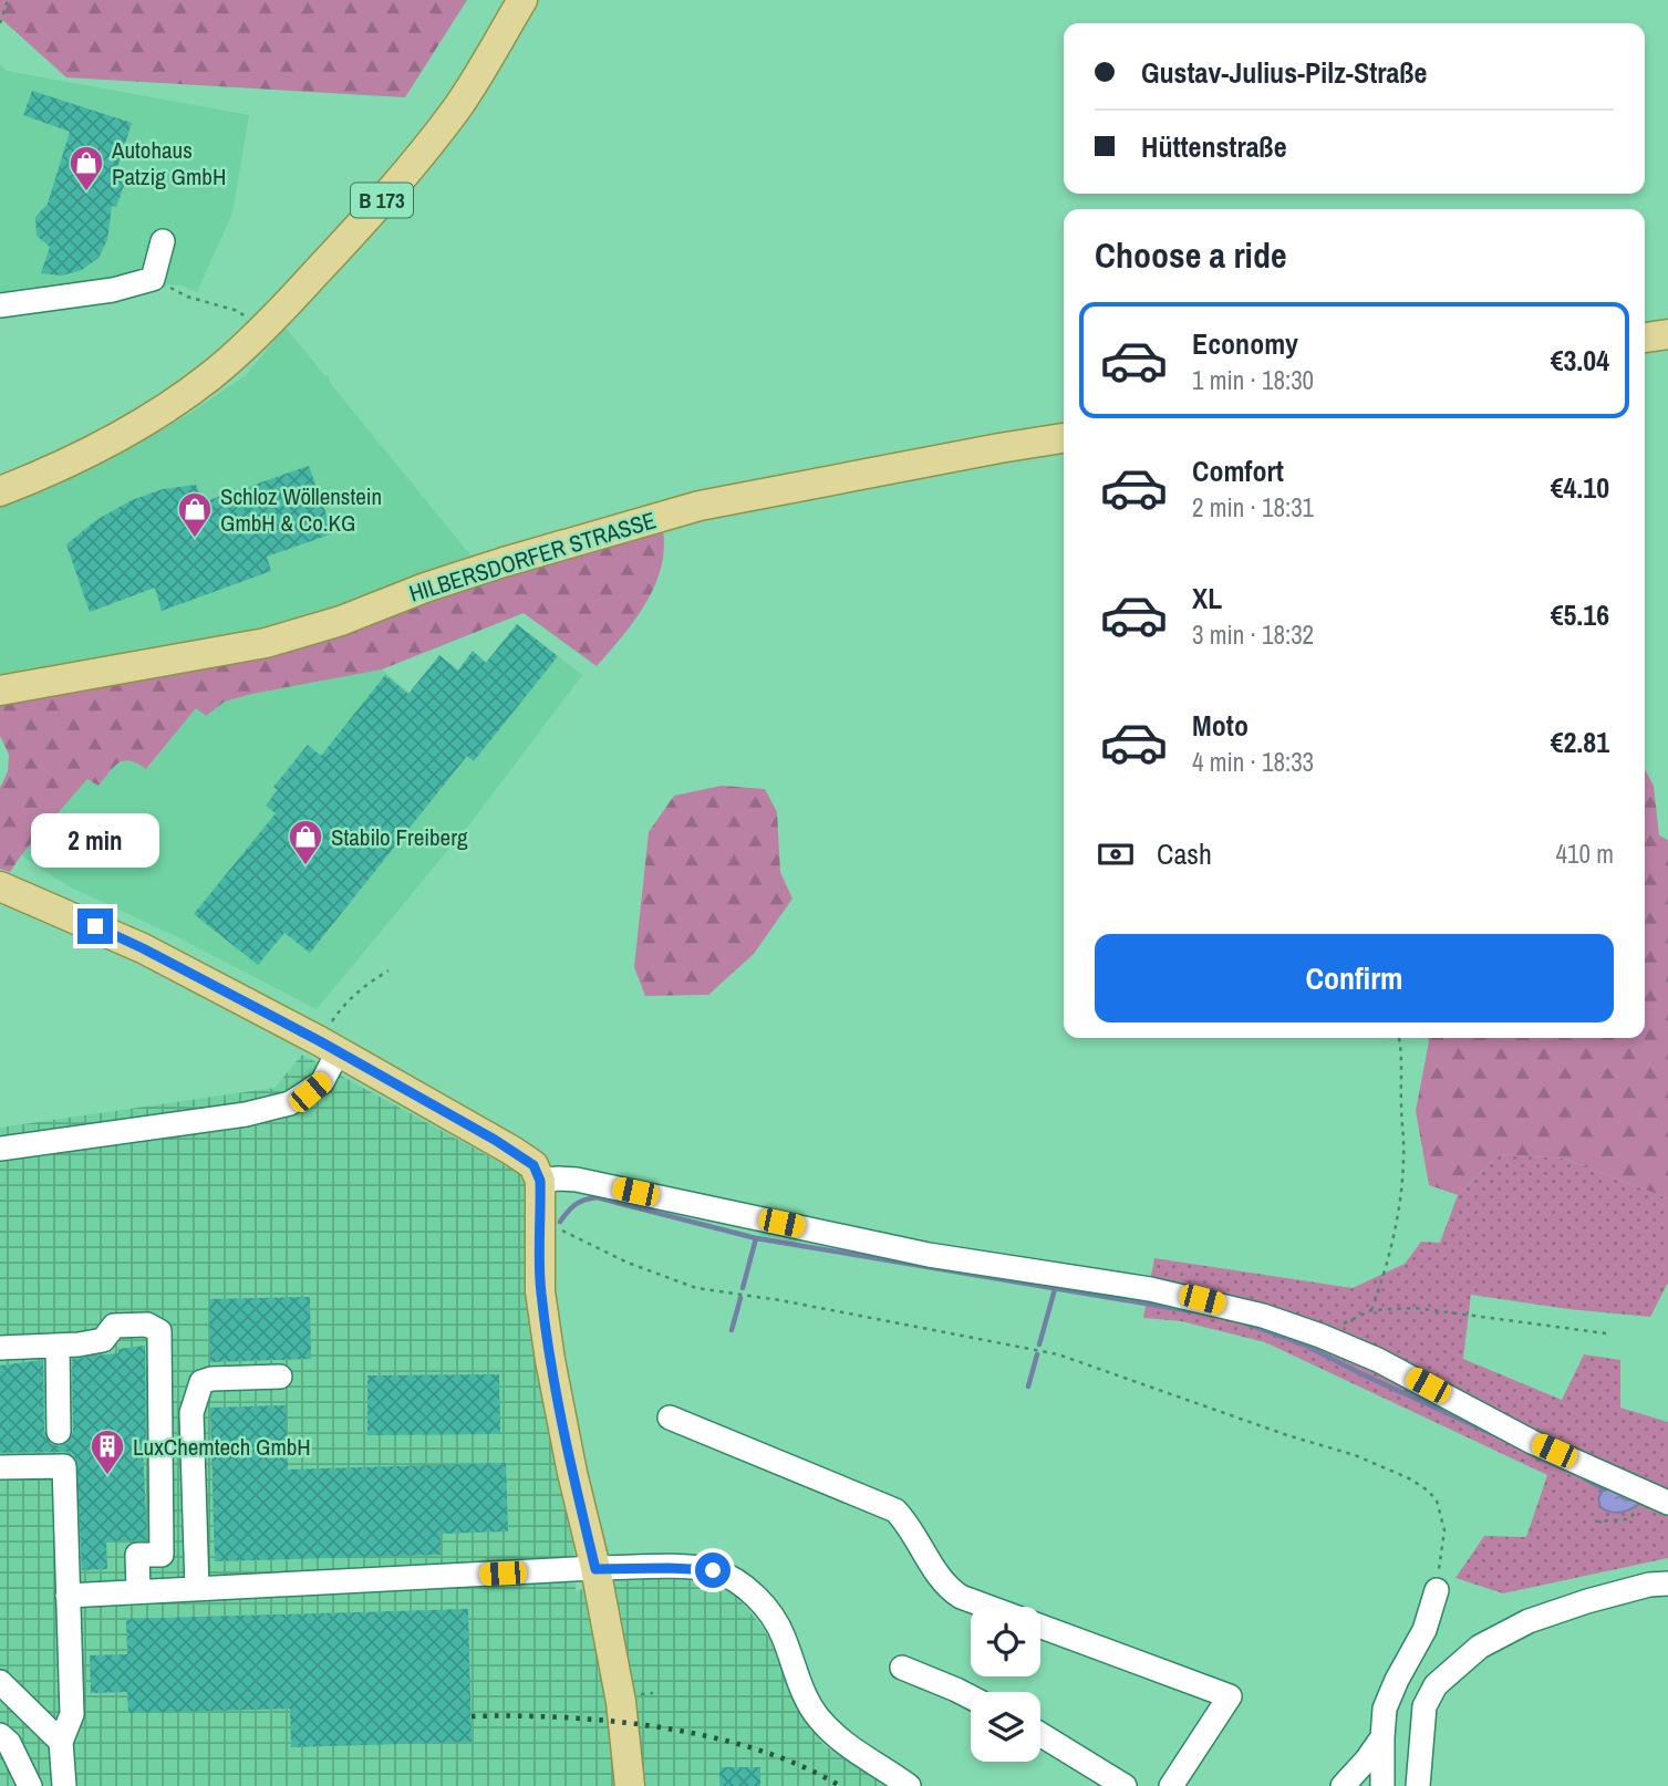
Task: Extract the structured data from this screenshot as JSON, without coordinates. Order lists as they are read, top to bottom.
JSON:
{
  "streets": {
    "main road": ["B 173", "HILBERSDORFER STRASSE"]
  },
  "places": {
    "shop": ["Autohaus Patzig GmbH", "Schloz Wöllenstein GmbH & Co.KG", "Stabilo Freiberg"],
    "building": ["LuxChemtech GmbH"]
  },
  "page": {
    "banner": ["Gustav-Julius-Pilz-Straße", "Hüttenstraße"],
    "heading": "Choose a ride",
    "list": [
      {
        "name": "Economy",
        "note": "1 min · 18:30",
        "value": "€3.04"
      },
      {
        "name": "Comfort",
        "note": "2 min · 18:31",
        "value": "€4.10"
      },
      {
        "name": "XL",
        "note": "3 min · 18:32",
        "value": "€5.16"
      },
      {
        "name": "Moto",
        "note": "4 min · 18:33",
        "value": "€2.81"
      }
    ],
    "pay": ["Cash", "410 m"],
    "bubble": "2 min",
    "buttons": "Confirm"
  }
}
